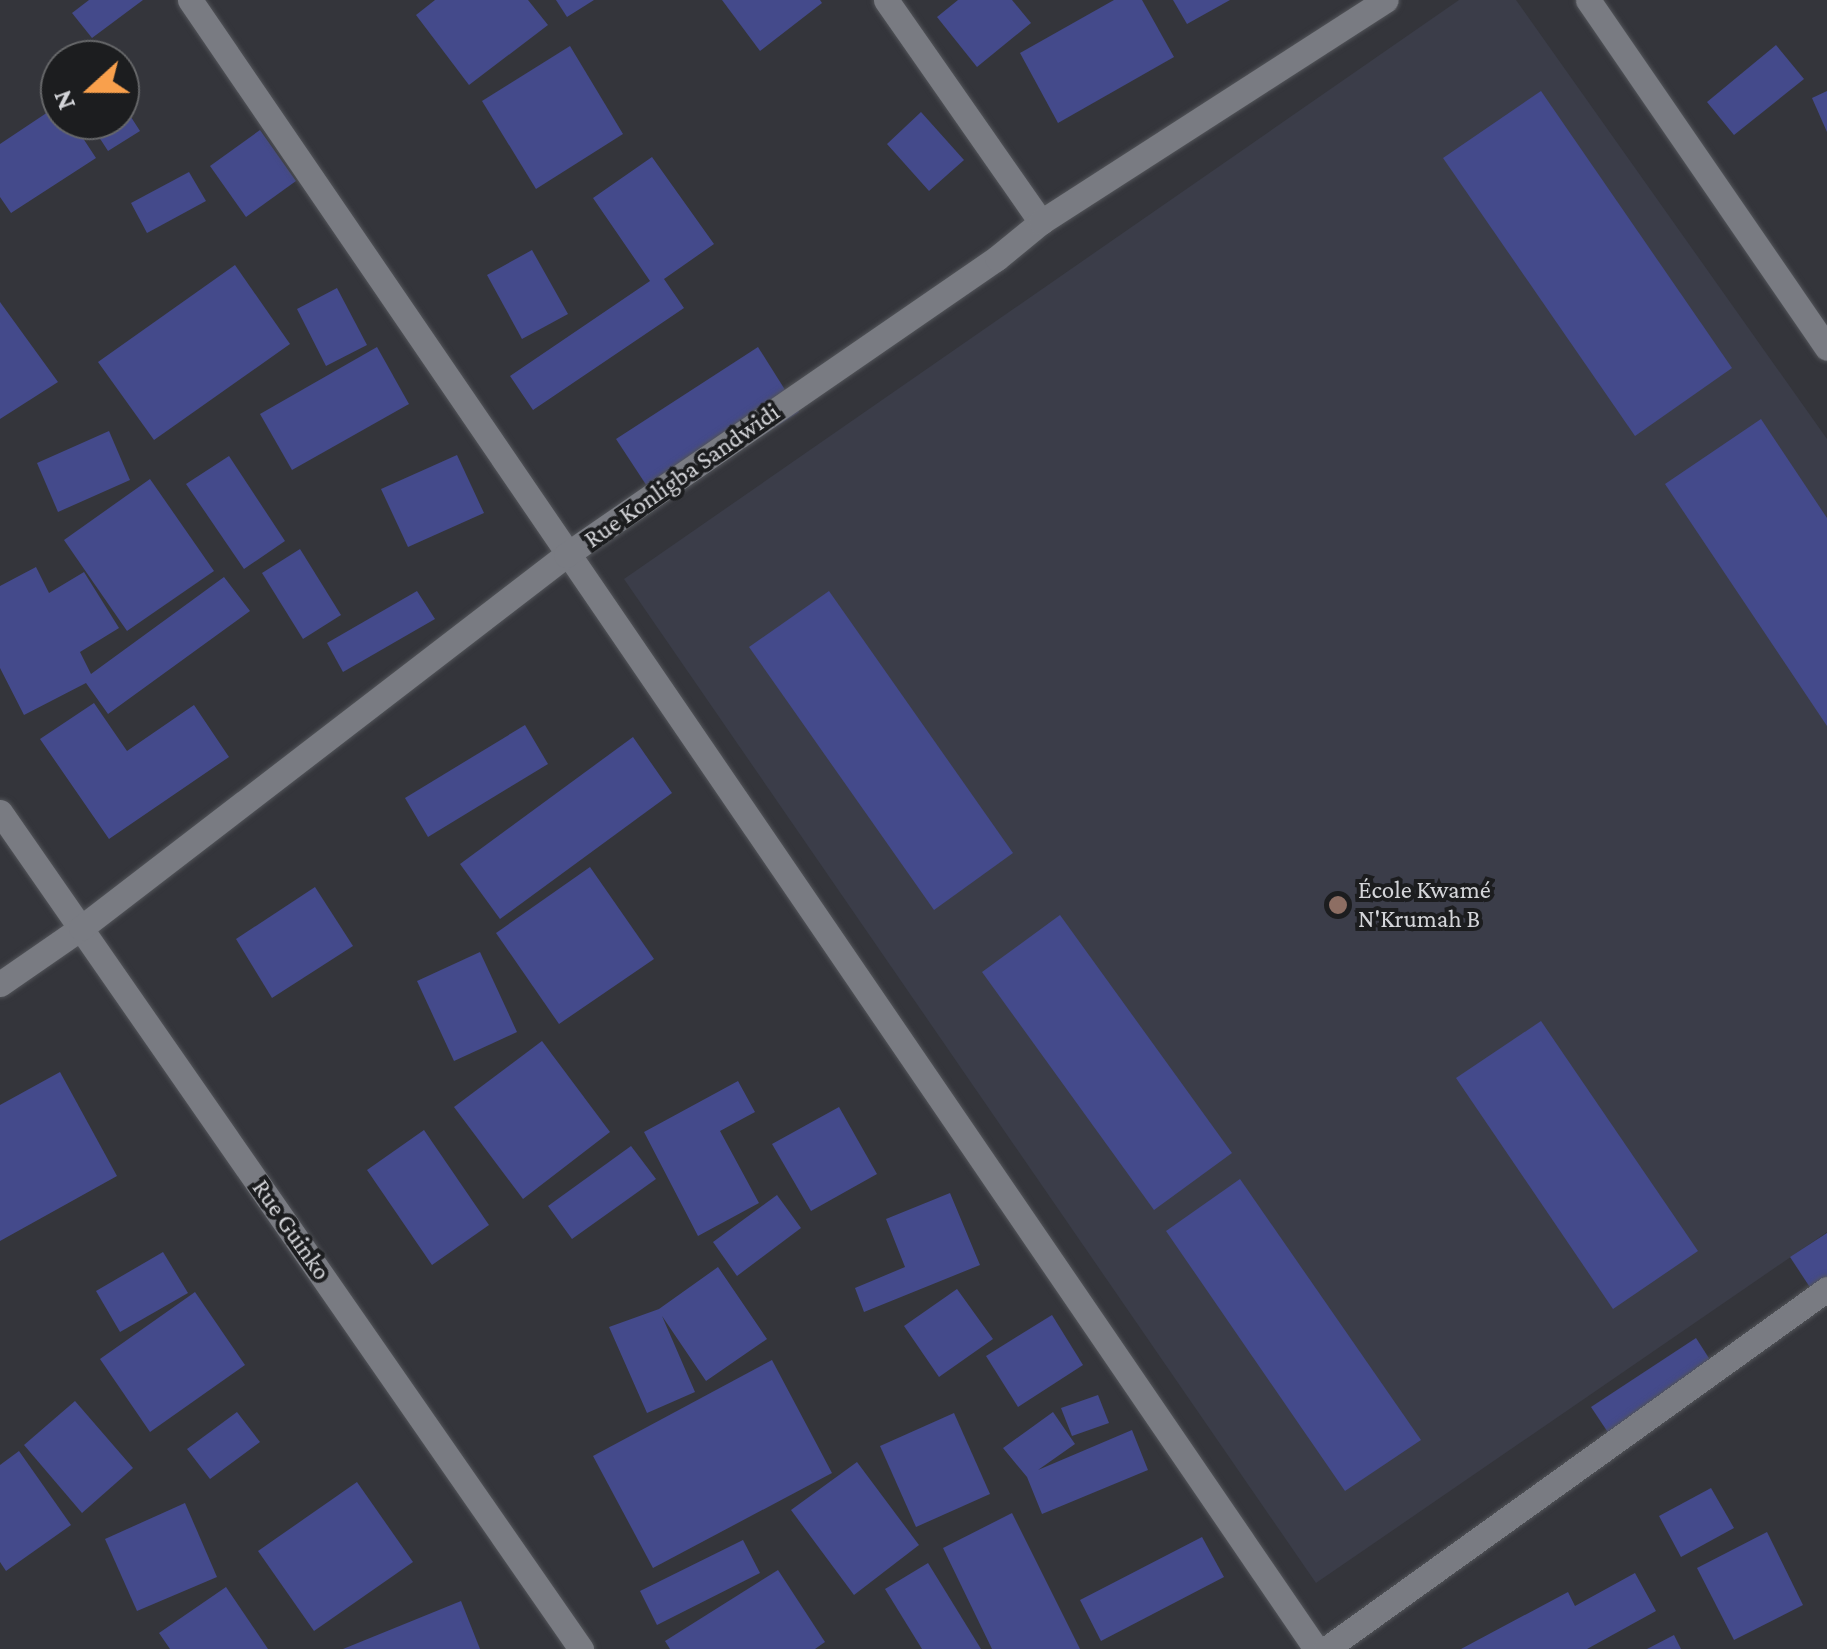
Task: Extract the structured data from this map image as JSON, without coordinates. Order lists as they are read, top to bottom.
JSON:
{
  "streets": {
    "street": ["Rue Konligba Sandwidi", "Rue Guinko"]
  },
  "crossings": [
    ["Rue Konligba Sandwidi", "Rue Guinko"]
  ],
  "places": ["École Kwamé N'Krumah B"],
  "north": "left"
}
